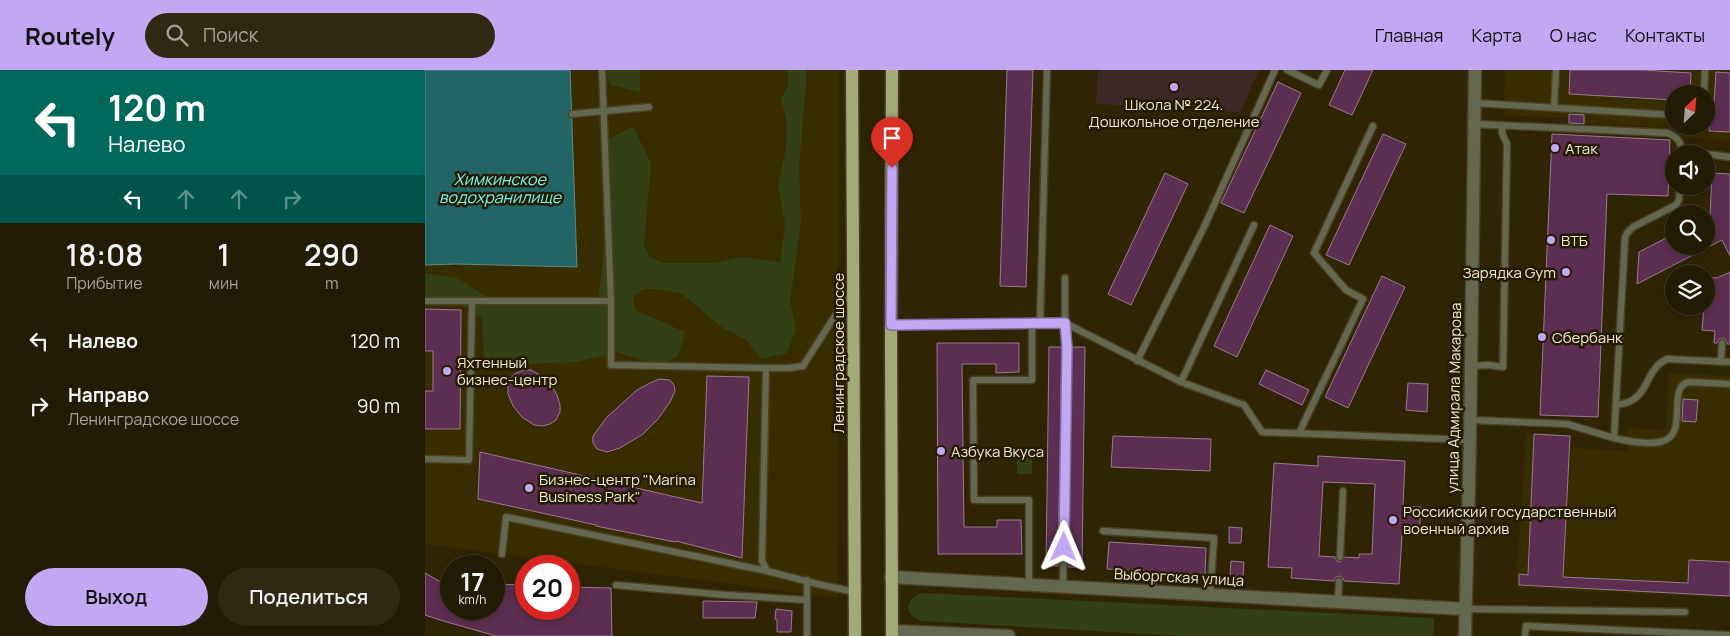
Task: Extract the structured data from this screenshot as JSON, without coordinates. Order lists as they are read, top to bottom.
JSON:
{
  "streets": {
    "main road": ["Ленинградское шоссе"],
    "street": ["улица Адмирала Макарова", "Выборгская улица"]
  },
  "crossings": [
    ["улица Адмирала Макарова", "Выборгская улица"]
  ],
  "water": ["Химкинское водохранилище"],
  "places": [
    "Школа № 224. Дошкольное отделение",
    "Атак",
    "ВТБ",
    "Зарядка Gym",
    "Сбербанк",
    "Яхтенный бизнес-центр",
    "Азбука Вкуса",
    "Бизнес-центр \"Marina Business Park\"",
    "Российский государственный военный архив"
  ],
  "north": "top right",
  "page": {
    "header": "Routely",
    "search": "Поиск",
    "nav": [
      "Главная",
      "Карта",
      "О нас",
      "Контакты"
    ],
    "turn": ["120 m", "Налево"],
    "eta": [
      "18:08",
      "Прибытие",
      "1",
      "мин",
      "290",
      "m"
    ],
    "list": [
      {
        "name": "Налево",
        "value": "120 m"
      },
      {
        "name": "Направо",
        "note": "Ленинградское шоссе",
        "value": "90 m"
      }
    ],
    "speed": "17 km/h",
    "limit": "20",
    "buttons": ["Выход", "Поделиться"]
  }
}
